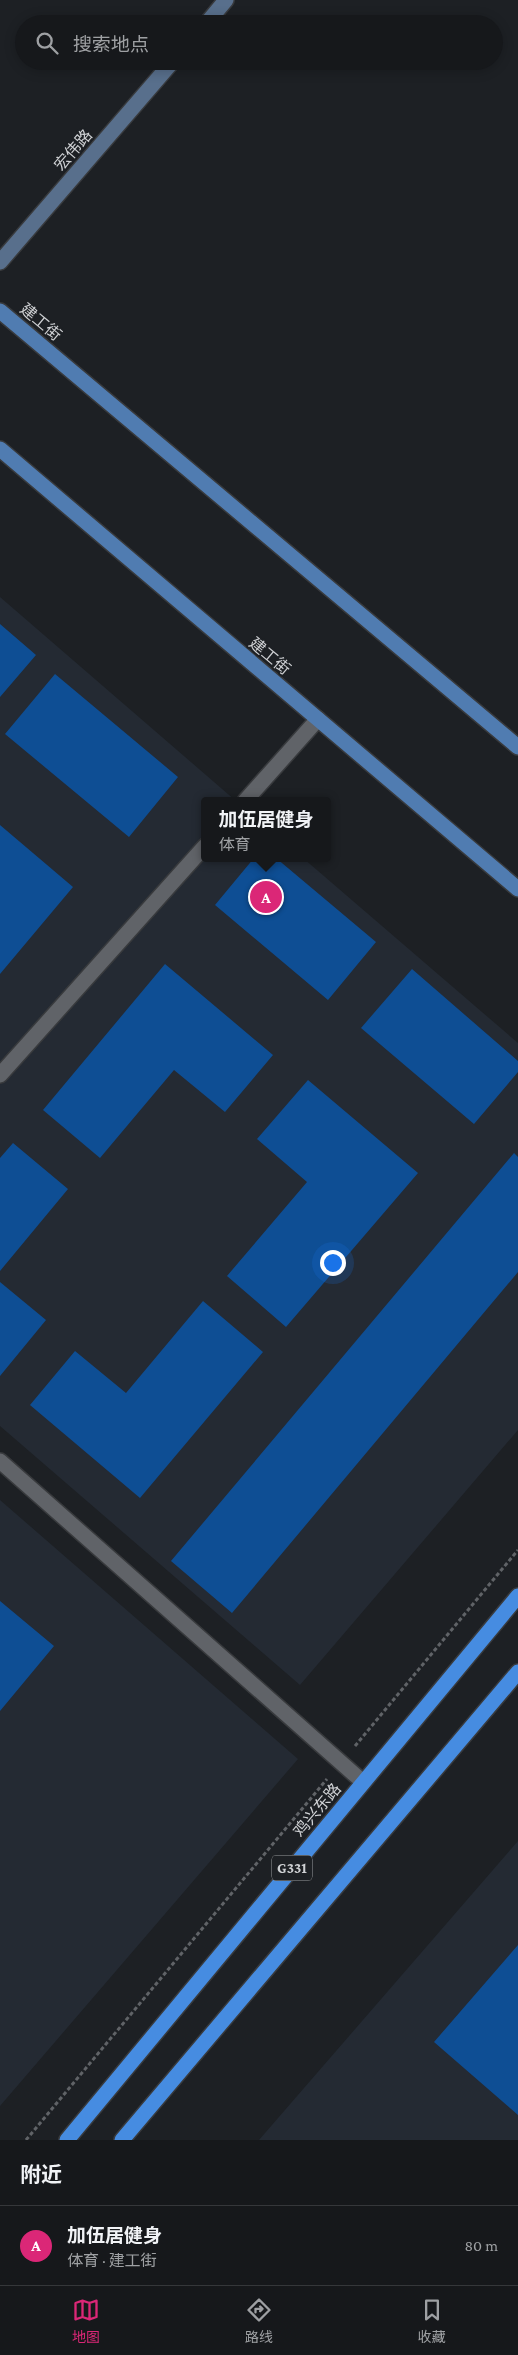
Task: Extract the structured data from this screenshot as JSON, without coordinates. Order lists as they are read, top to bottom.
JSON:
{
  "streets": {
    "highway": ["鸡兴东路", "G331"],
    "main road": ["建工街"],
    "street": ["宏伟路"]
  },
  "page": {
    "search": "搜索地点",
    "popup": ["加伍居健身", "体育"],
    "pins": "A",
    "heading": "附近",
    "list": [
      {
        "mark": "A",
        "name": "加伍居健身",
        "note": "体育 · 建工街",
        "value": "80 m"
      }
    ],
    "nav": ["地图", "路线", "收藏"]
  }
}
